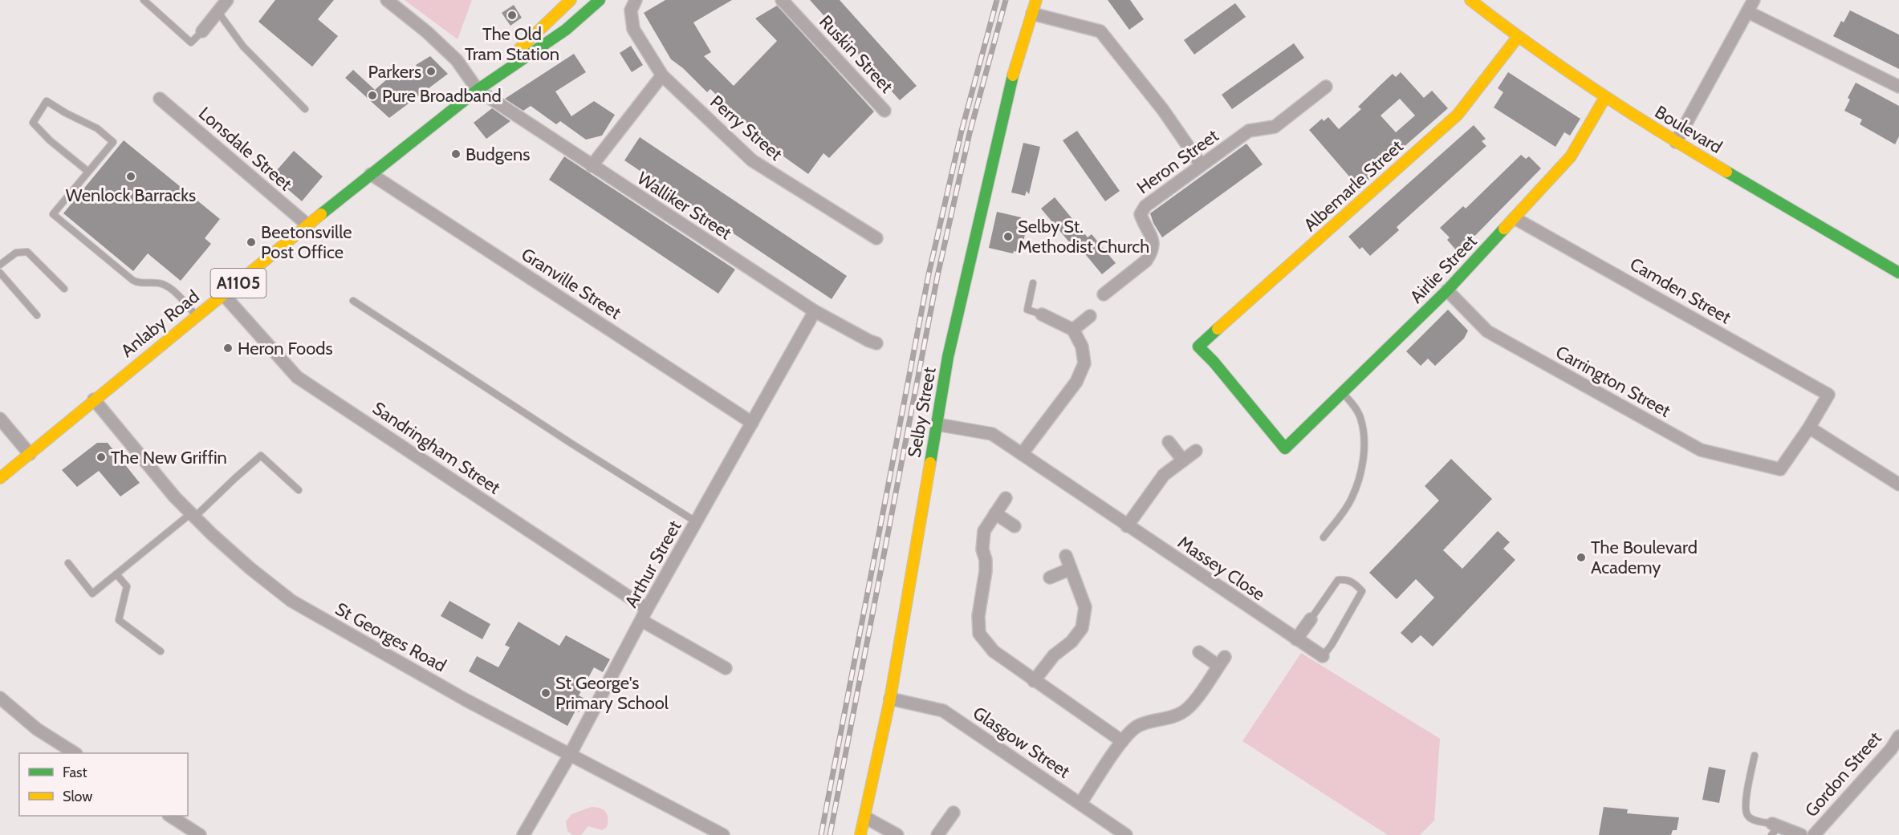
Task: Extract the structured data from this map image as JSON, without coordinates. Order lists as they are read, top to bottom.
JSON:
{
  "streets": {
    "street": [
      "Ruskin Street",
      "Perry Street",
      "Boulevard",
      "Lonsdale Street",
      "Heron Street",
      "Albemarle Street",
      "Walliker Street",
      "Airlie Street",
      "A1105",
      "Granville Street",
      "Camden Street",
      "Anlaby Road",
      "Carrington Street",
      "Selby Street",
      "Sandringham Street",
      "Arthur Street",
      "Massey Close",
      "St Georges Road",
      "Glasgow Street",
      "Gordon Street"
    ]
  },
  "crossings": [
    ["Boulevard", "Albemarle Street"],
    ["Boulevard", "Airlie Street"],
    ["Lonsdale Street", "Anlaby Road"],
    ["Albemarle Street", "Airlie Street"],
    ["Walliker Street", "Anlaby Road"],
    ["Walliker Street", "Arthur Street"],
    ["Airlie Street", "Camden Street"],
    ["Airlie Street", "Carrington Street"],
    ["Granville Street", "Anlaby Road"],
    ["Granville Street", "Arthur Street"],
    ["Camden Street", "Carrington Street"],
    ["Anlaby Road", "Sandringham Street"],
    ["Anlaby Road", "St Georges Road"],
    ["Selby Street", "Massey Close"],
    ["Selby Street", "Glasgow Street"],
    ["Sandringham Street", "Arthur Street"],
    ["Arthur Street", "St Georges Road"]
  ],
  "places": [
    "The Old Tram Station",
    "Parkers",
    "Pure Broadband",
    "Budgens",
    "Wenlock Barracks",
    "Selby St. Methodist Church",
    "Beetonsville Post Office",
    "Heron Foods",
    "The New Griffin",
    "The Boulevard Academy",
    "St George's Primary School"
  ],
  "legend": ["Fast", "Slow"]
}
